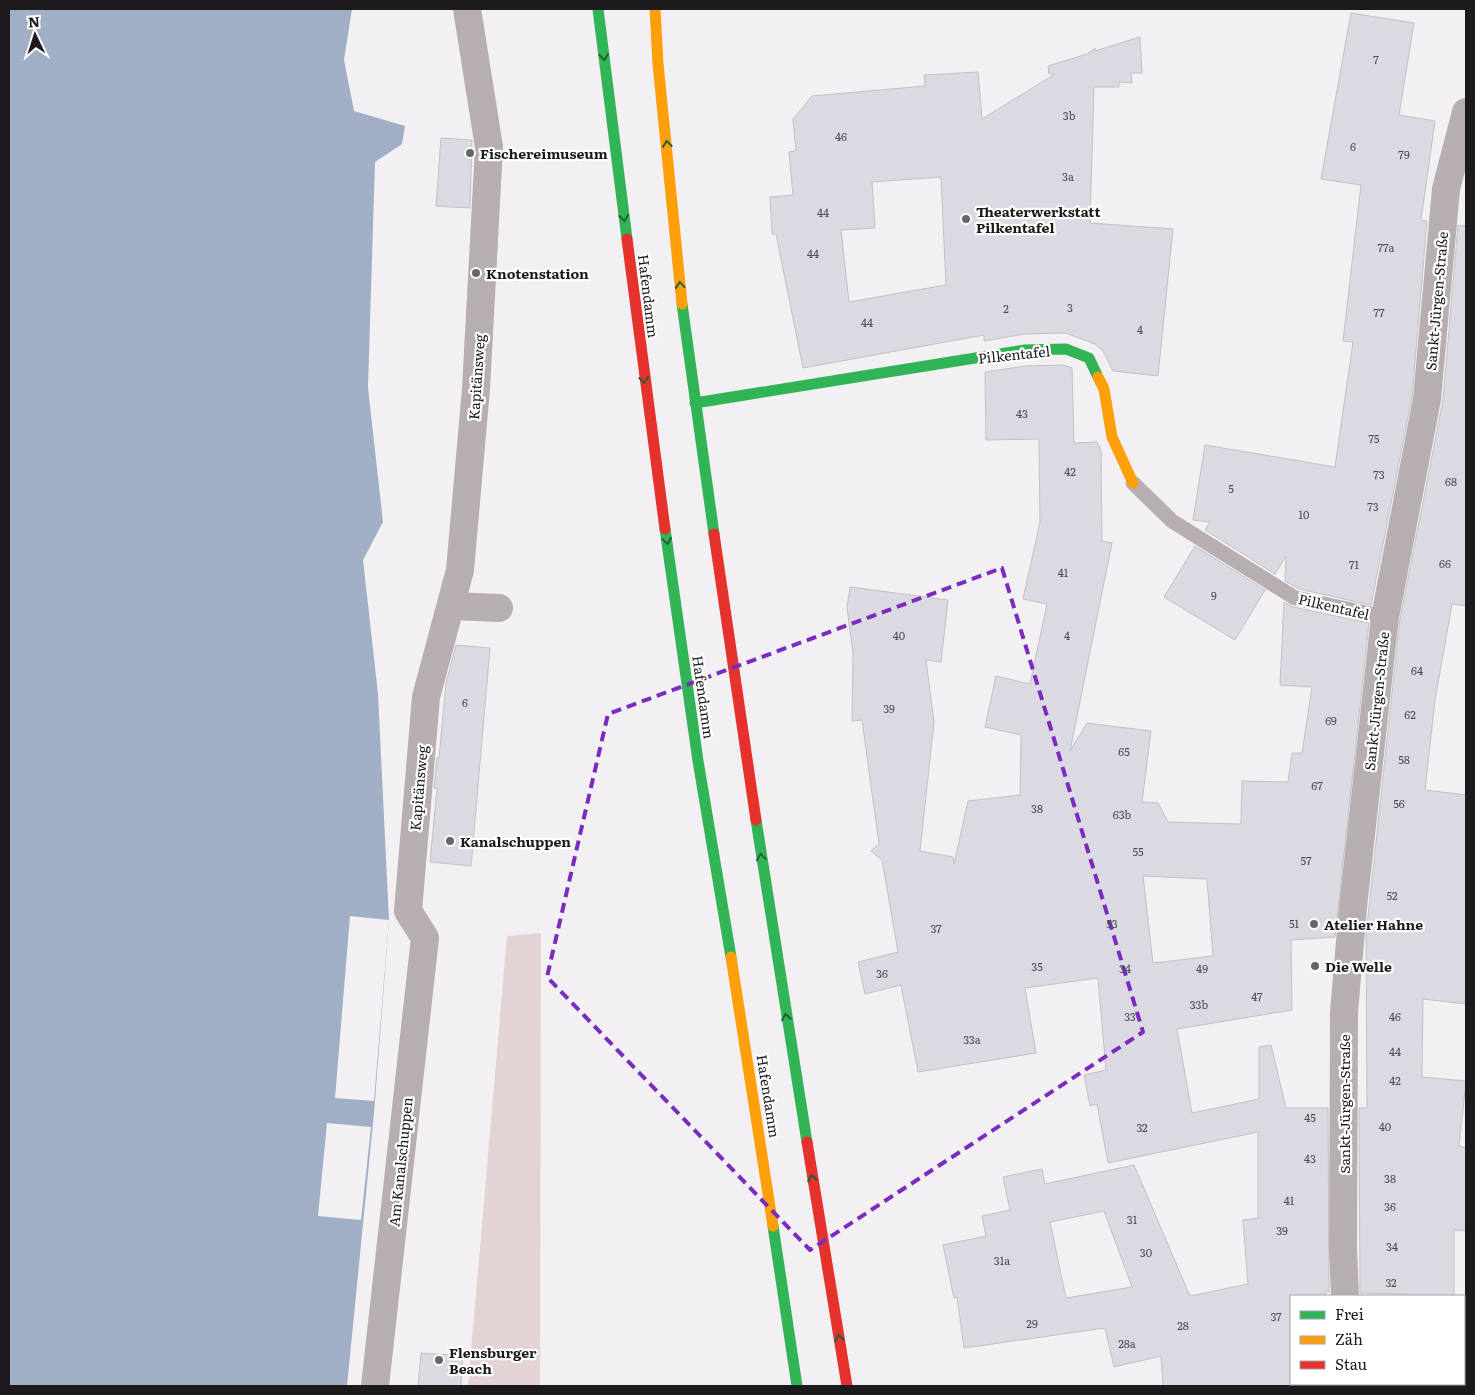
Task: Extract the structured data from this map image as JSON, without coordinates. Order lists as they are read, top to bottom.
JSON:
{
  "streets": {
    "main road": ["Hafendamm", "Pilkentafel"],
    "street": ["Sankt-Jürgen-Straße", "Kapitänsweg", "Am Kanalschuppen"]
  },
  "crossings": [
    ["Hafendamm", "Pilkentafel"],
    ["Sankt-Jürgen-Straße", "Pilkentafel"],
    ["Kapitänsweg", "Am Kanalschuppen"]
  ],
  "places": [
    "Fischereimuseum",
    "Theaterwerkstatt Pilkentafel",
    "Knotenstation",
    "Kanalschuppen",
    "Atelier Hahne",
    "Die Welle",
    "Flensburger Beach"
  ],
  "house_numbers": [
    "7",
    "3b",
    "46",
    "6",
    "79",
    "3a",
    "44",
    "77a",
    "44",
    "3",
    "2",
    "77",
    "44",
    "4",
    "43",
    "75",
    "42",
    "73",
    "68",
    "5",
    "73",
    "10",
    "66",
    "71",
    "41",
    "9",
    "40",
    "4",
    "64",
    "6",
    "39",
    "62",
    "69",
    "65",
    "58",
    "67",
    "56",
    "38",
    "63b",
    "55",
    "57",
    "52",
    "53",
    "51",
    "37",
    "35",
    "34",
    "49",
    "36",
    "47",
    "33b",
    "33",
    "46",
    "33a",
    "44",
    "42",
    "45",
    "40",
    "32",
    "43",
    "38",
    "41",
    "36",
    "31",
    "39",
    "34",
    "30",
    "31a",
    "32",
    "37",
    "29",
    "28",
    "28a"
  ],
  "legend": ["Frei", "Zäh", "Stau"],
  "north": "top"
}
